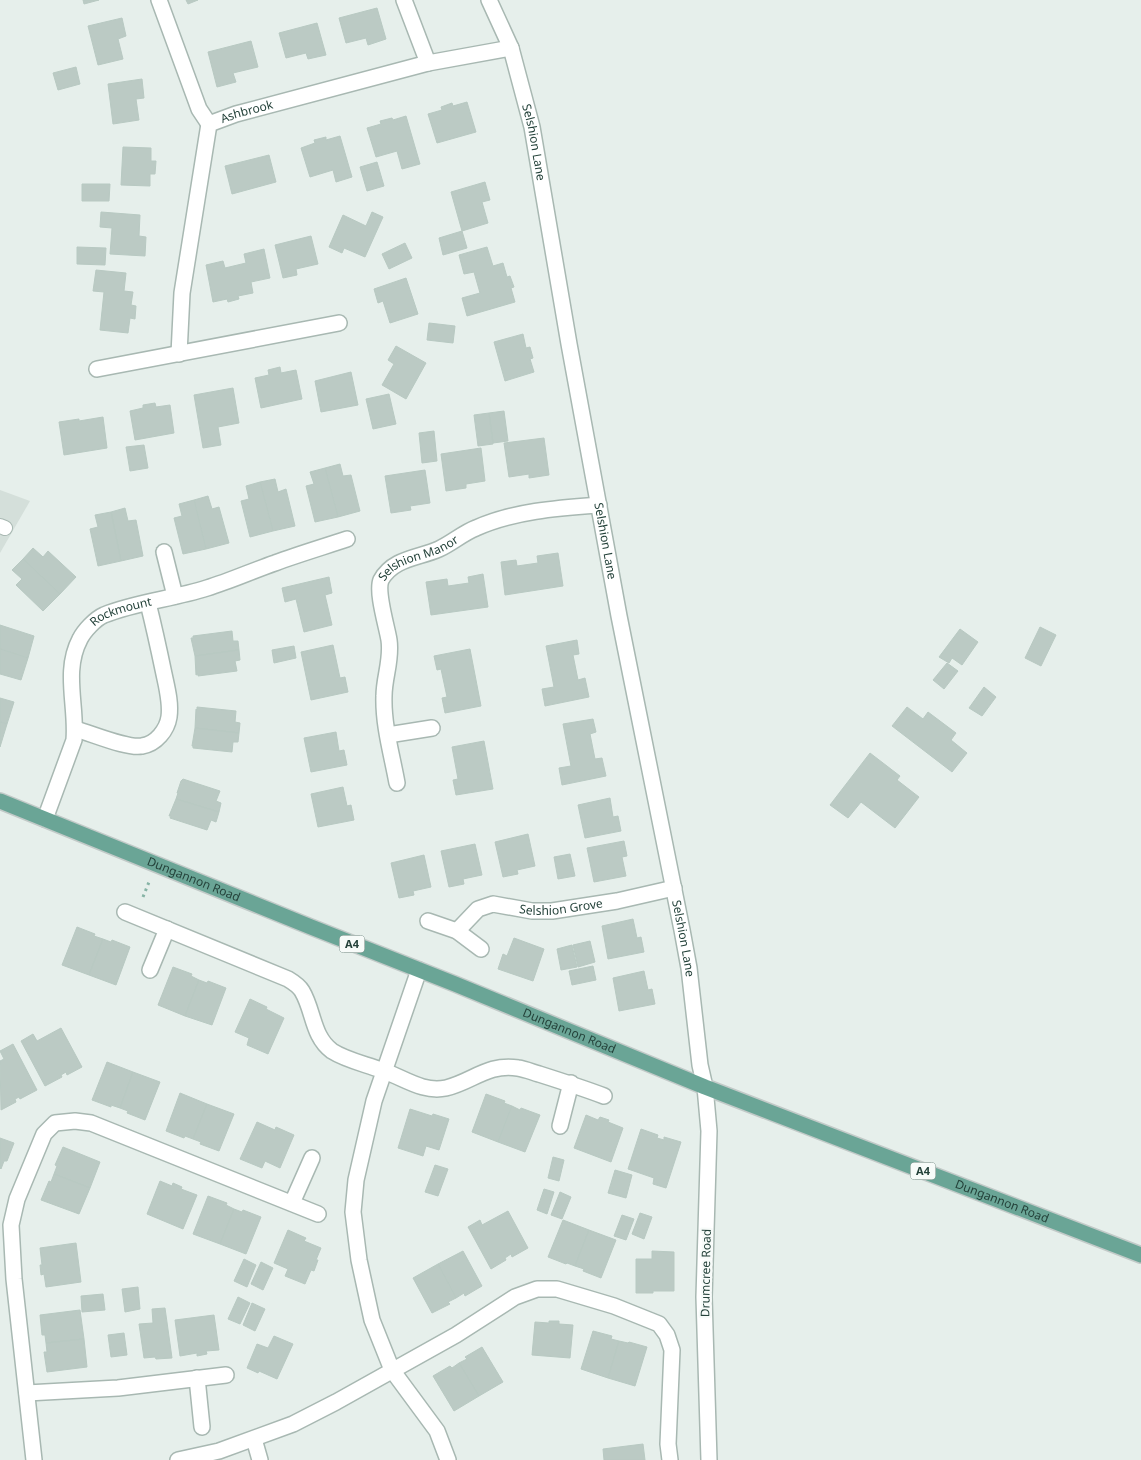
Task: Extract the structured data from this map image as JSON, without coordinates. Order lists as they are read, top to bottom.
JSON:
{
  "streets": {
    "main road": ["Dungannon Road", "A4"],
    "street": [
      "Ashbrook",
      "Selshion Lane",
      "Selshion Manor",
      "Rockmount",
      "Selshion Grove",
      "Drumcree Road"
    ]
  },
  "crossings": [
    ["Ashbrook", "Selshion Lane"],
    ["Selshion Lane", "Selshion Manor"],
    ["Selshion Lane", "Dungannon Road"],
    ["Selshion Lane", "Selshion Grove"],
    ["Selshion Lane", "Drumcree Road"],
    ["Rockmount", "Dungannon Road"],
    ["Dungannon Road", "Drumcree Road"]
  ]
}
